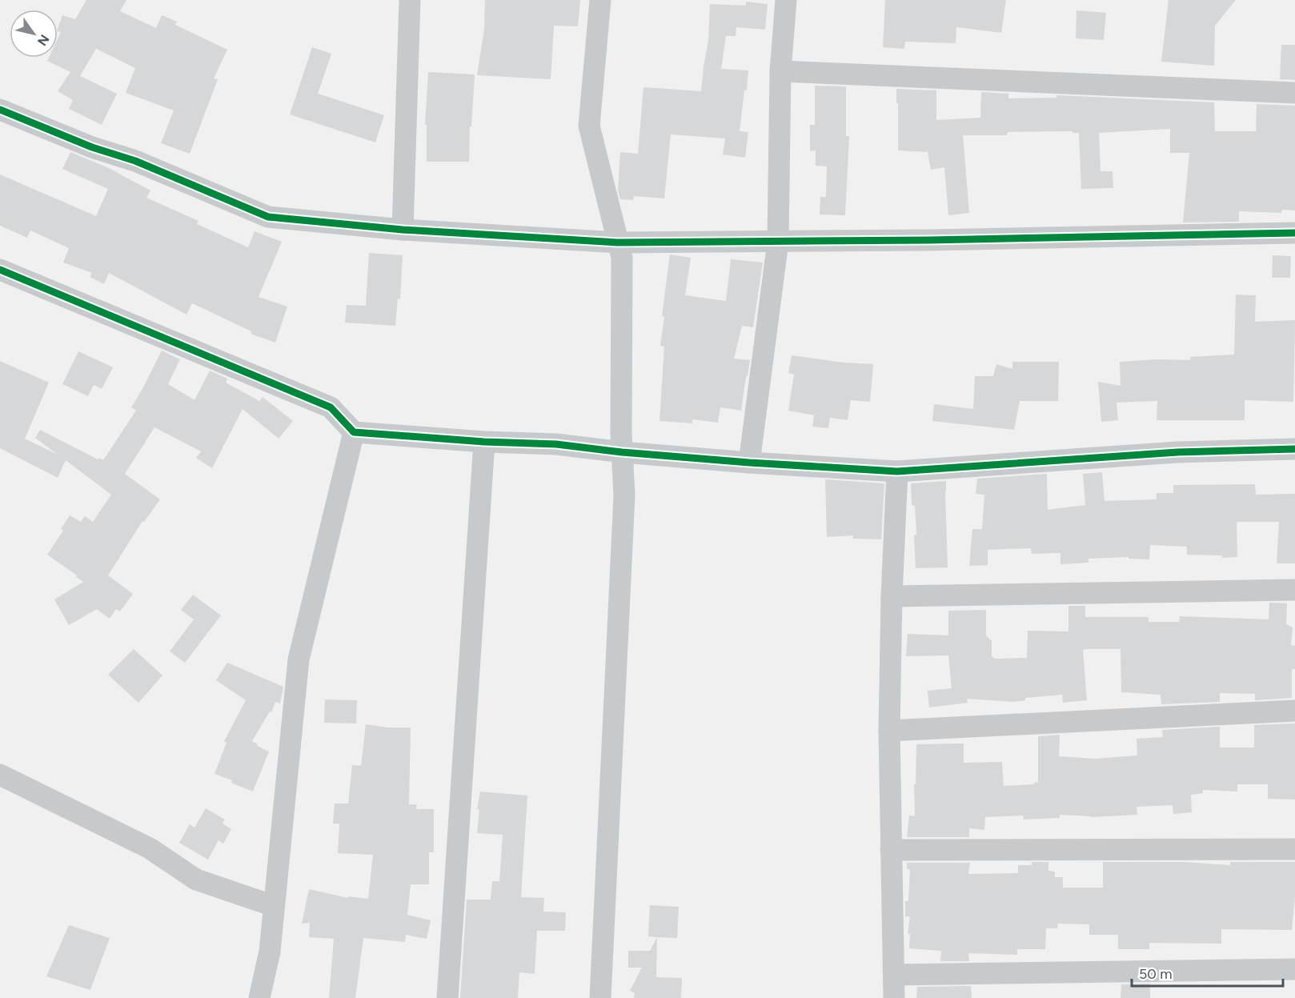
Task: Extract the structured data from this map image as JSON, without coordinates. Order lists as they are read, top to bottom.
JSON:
{
  "scale_bar": "50 m",
  "north": "bottom right"
}
